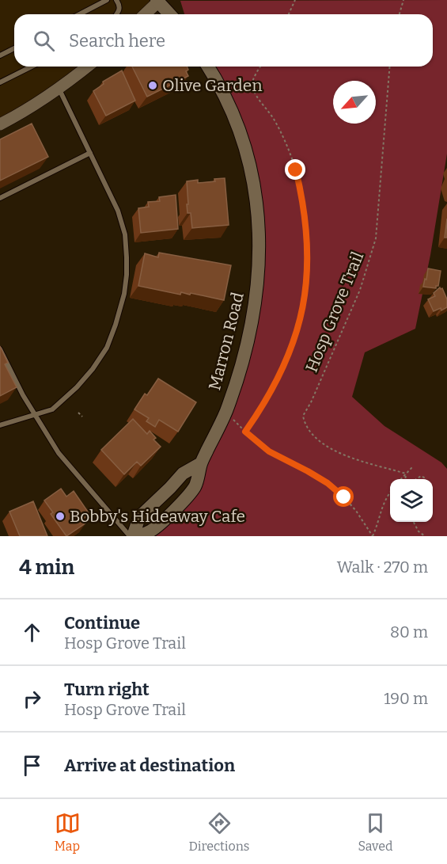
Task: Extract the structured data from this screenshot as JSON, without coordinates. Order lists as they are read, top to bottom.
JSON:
{
  "streets": {
    "main road": ["Marron Road"],
    "path": ["Hosp Grove Trail"]
  },
  "places": ["Olive Garden", "Bobby's Hideaway Cafe"],
  "north": "bottom left",
  "page": {
    "search": "Search here",
    "heading": ["4 min", "Walk · 270 m"],
    "list": [
      ["Continue", "Hosp Grove Trail", "80 m"],
      ["Turn right", "Hosp Grove Trail", "190 m"],
      "Arrive at destination"
    ],
    "nav": ["Map", "Directions", "Saved"]
  }
}
